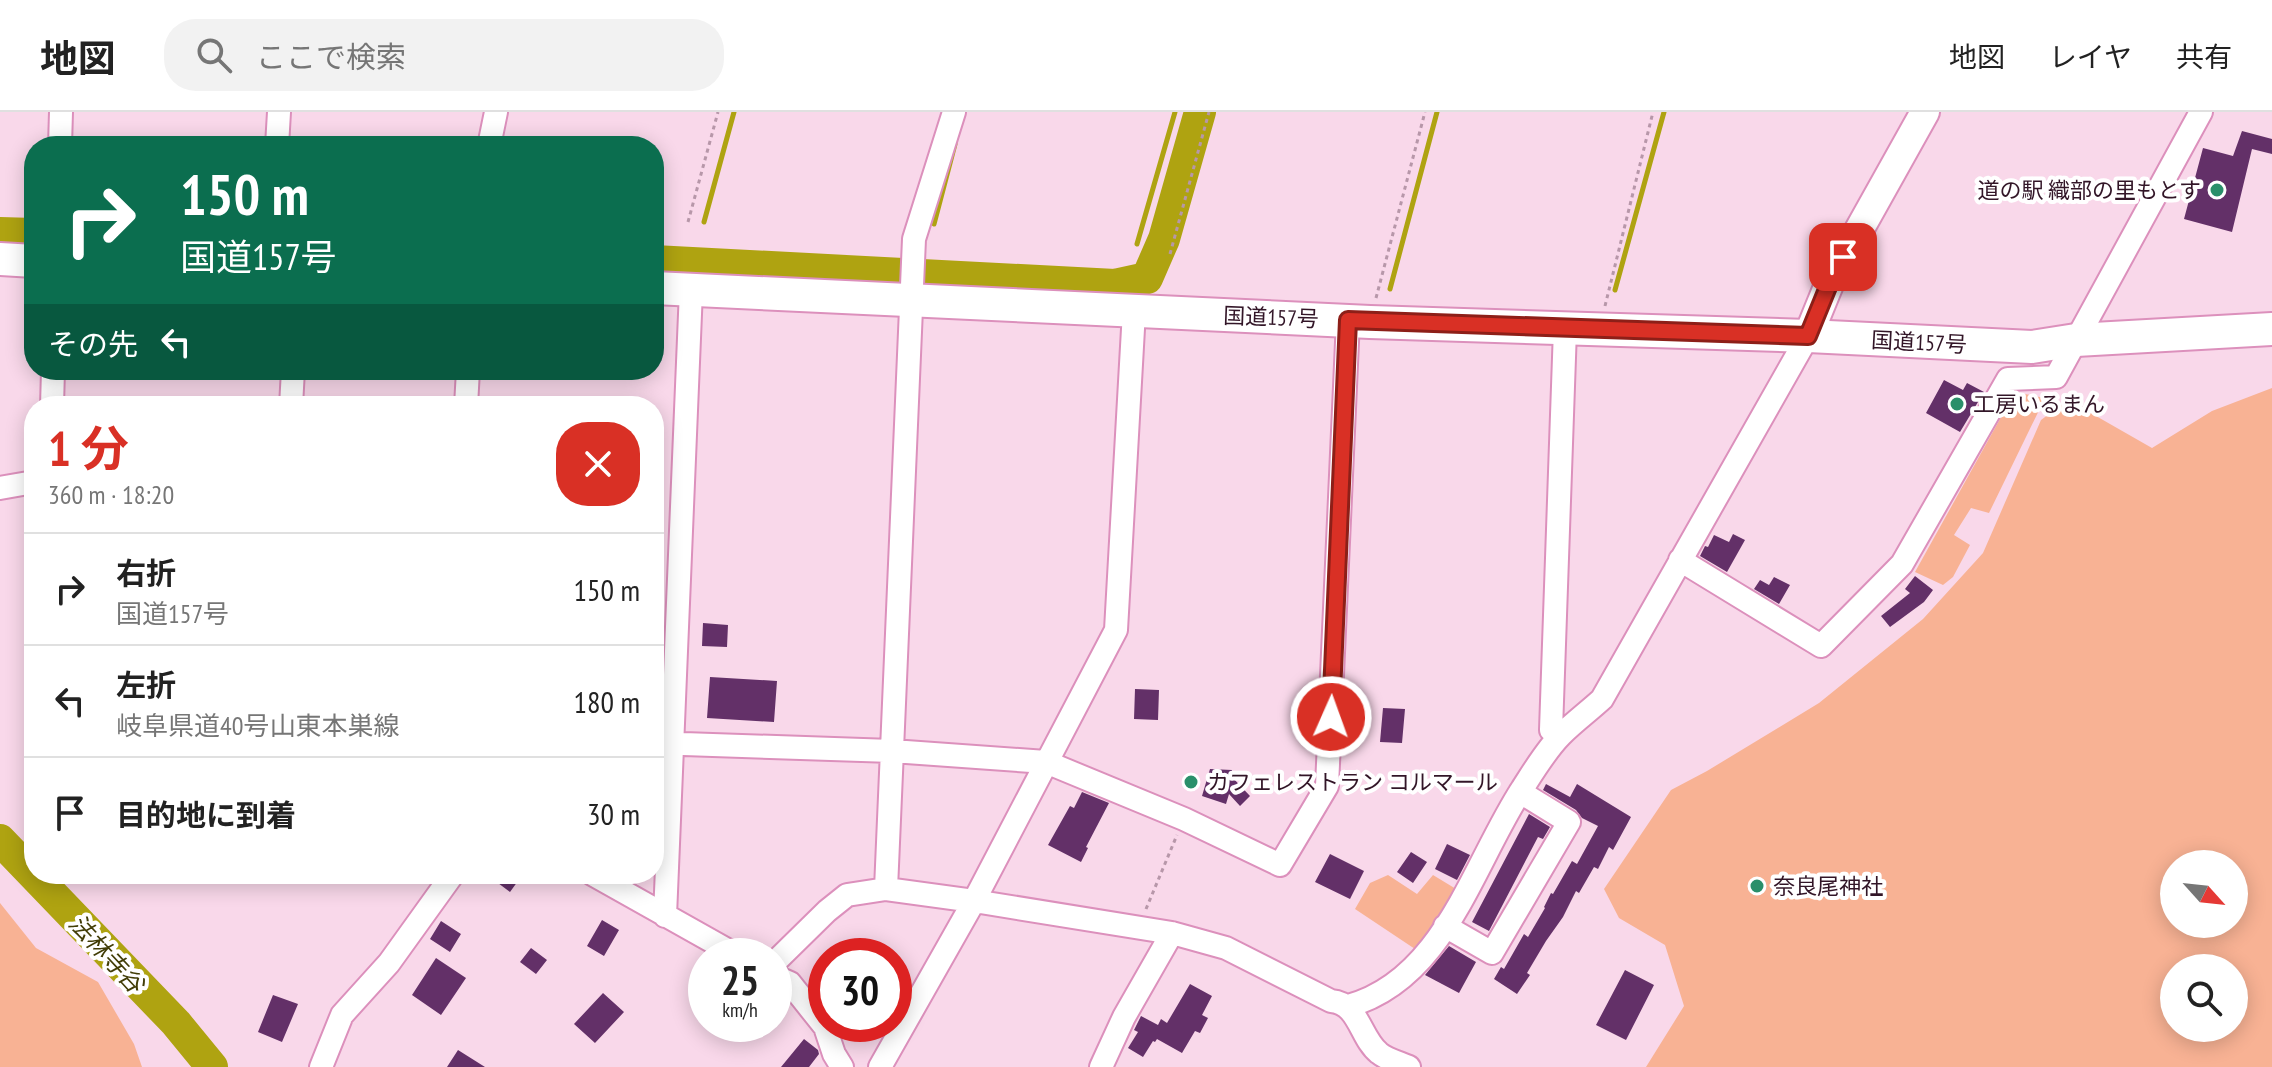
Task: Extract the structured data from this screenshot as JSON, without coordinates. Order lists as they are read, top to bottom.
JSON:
{
  "streets": {
    "highway": ["国道157号"]
  },
  "water": ["法林寺谷"],
  "places": [
    "道の駅 織部の里もとす",
    "工房いるまん",
    "カフェレストラン コルマール",
    "奈良尾神社"
  ],
  "north": "bottom right",
  "page": {
    "header": "地図",
    "search": "ここで検索",
    "nav": ["地図", "レイヤ", "共有"],
    "turn": ["150 m", "国道157号"],
    "then": "その先",
    "heading": ["1 分", "360 m · 18:20"],
    "list": [
      {
        "name": "右折",
        "note": "国道157号",
        "value": "150 m"
      },
      {
        "name": "左折",
        "note": "岐阜県道40号山東本巣線",
        "value": "180 m"
      },
      {
        "name": "目的地に到着",
        "value": "30 m"
      }
    ],
    "speed": "25 km/h",
    "limit": "30"
  }
}
